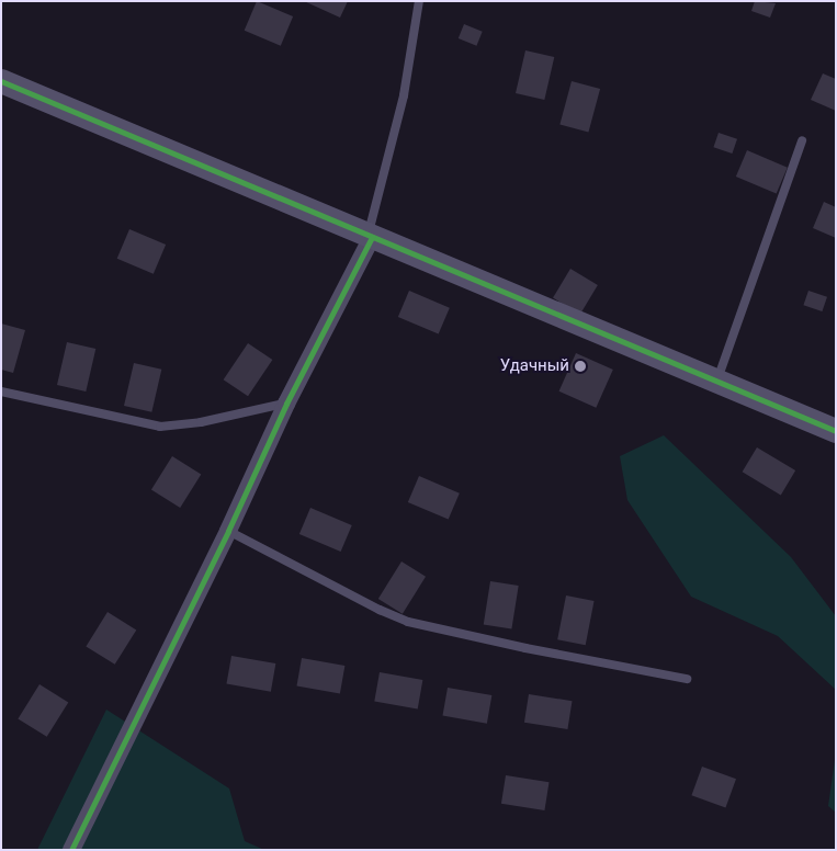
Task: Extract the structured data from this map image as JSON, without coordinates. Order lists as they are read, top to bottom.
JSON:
{
  "places": ["Удачный"]
}
